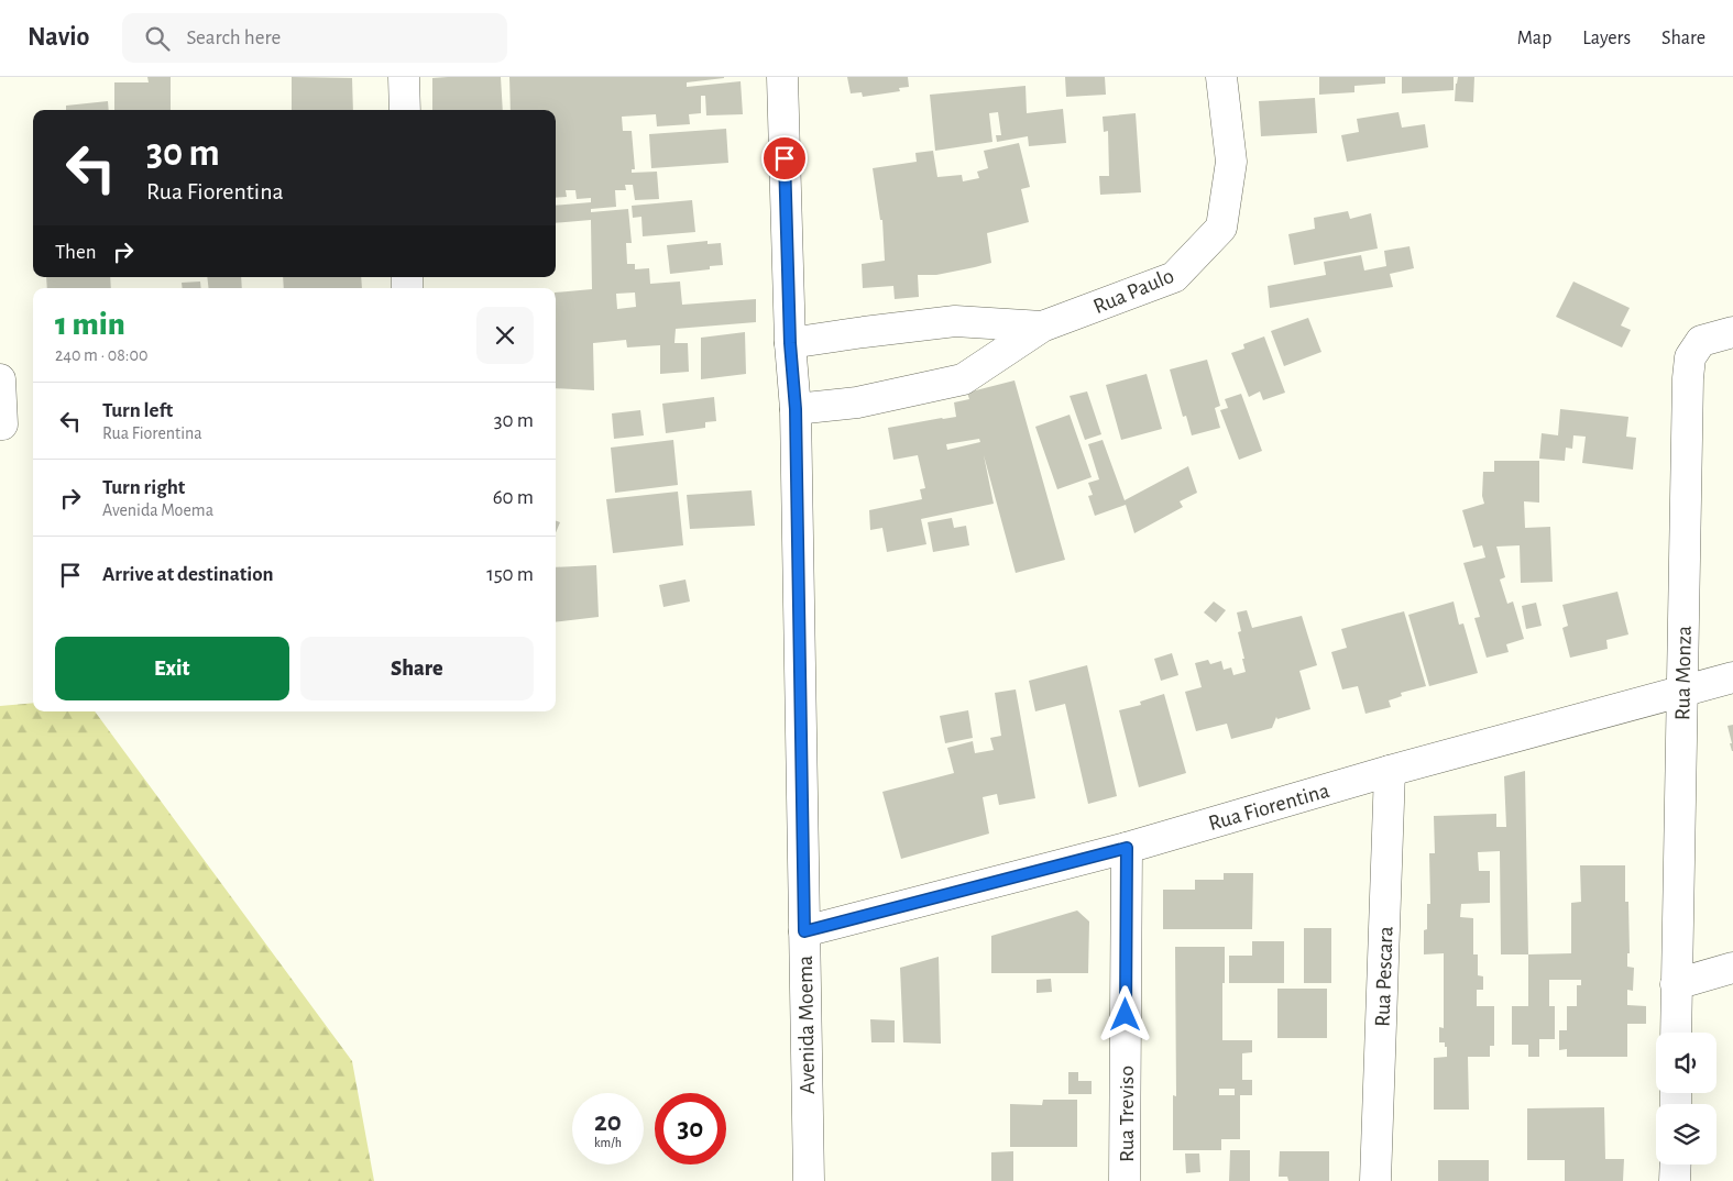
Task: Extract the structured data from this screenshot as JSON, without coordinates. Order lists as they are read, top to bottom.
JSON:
{
  "streets": {
    "street": [
      "Rua Paulo",
      "Rua Monza",
      "Rua Fiorentina",
      "Rua Pescara",
      "Avenida Moema",
      "Rua Treviso"
    ]
  },
  "crossings": [
    ["Rua Paulo", "Avenida Moema"],
    ["Rua Monza", "Rua Fiorentina"],
    ["Rua Fiorentina", "Rua Pescara"],
    ["Rua Fiorentina", "Avenida Moema"],
    ["Rua Fiorentina", "Rua Treviso"]
  ],
  "page": {
    "header": "Navio",
    "search": "Search here",
    "nav": ["Map", "Layers", "Share"],
    "turn": ["30 m", "Rua Fiorentina"],
    "then": "Then",
    "heading": ["1 min", "240 m · 08:00"],
    "list": [
      {
        "name": "Turn left",
        "note": "Rua Fiorentina",
        "value": "30 m"
      },
      {
        "name": "Turn right",
        "note": "Avenida Moema",
        "value": "60 m"
      },
      {
        "name": "Arrive at destination",
        "value": "150 m"
      }
    ],
    "buttons": ["Exit", "Share"],
    "speed": "20 km/h",
    "limit": "30"
  }
}
